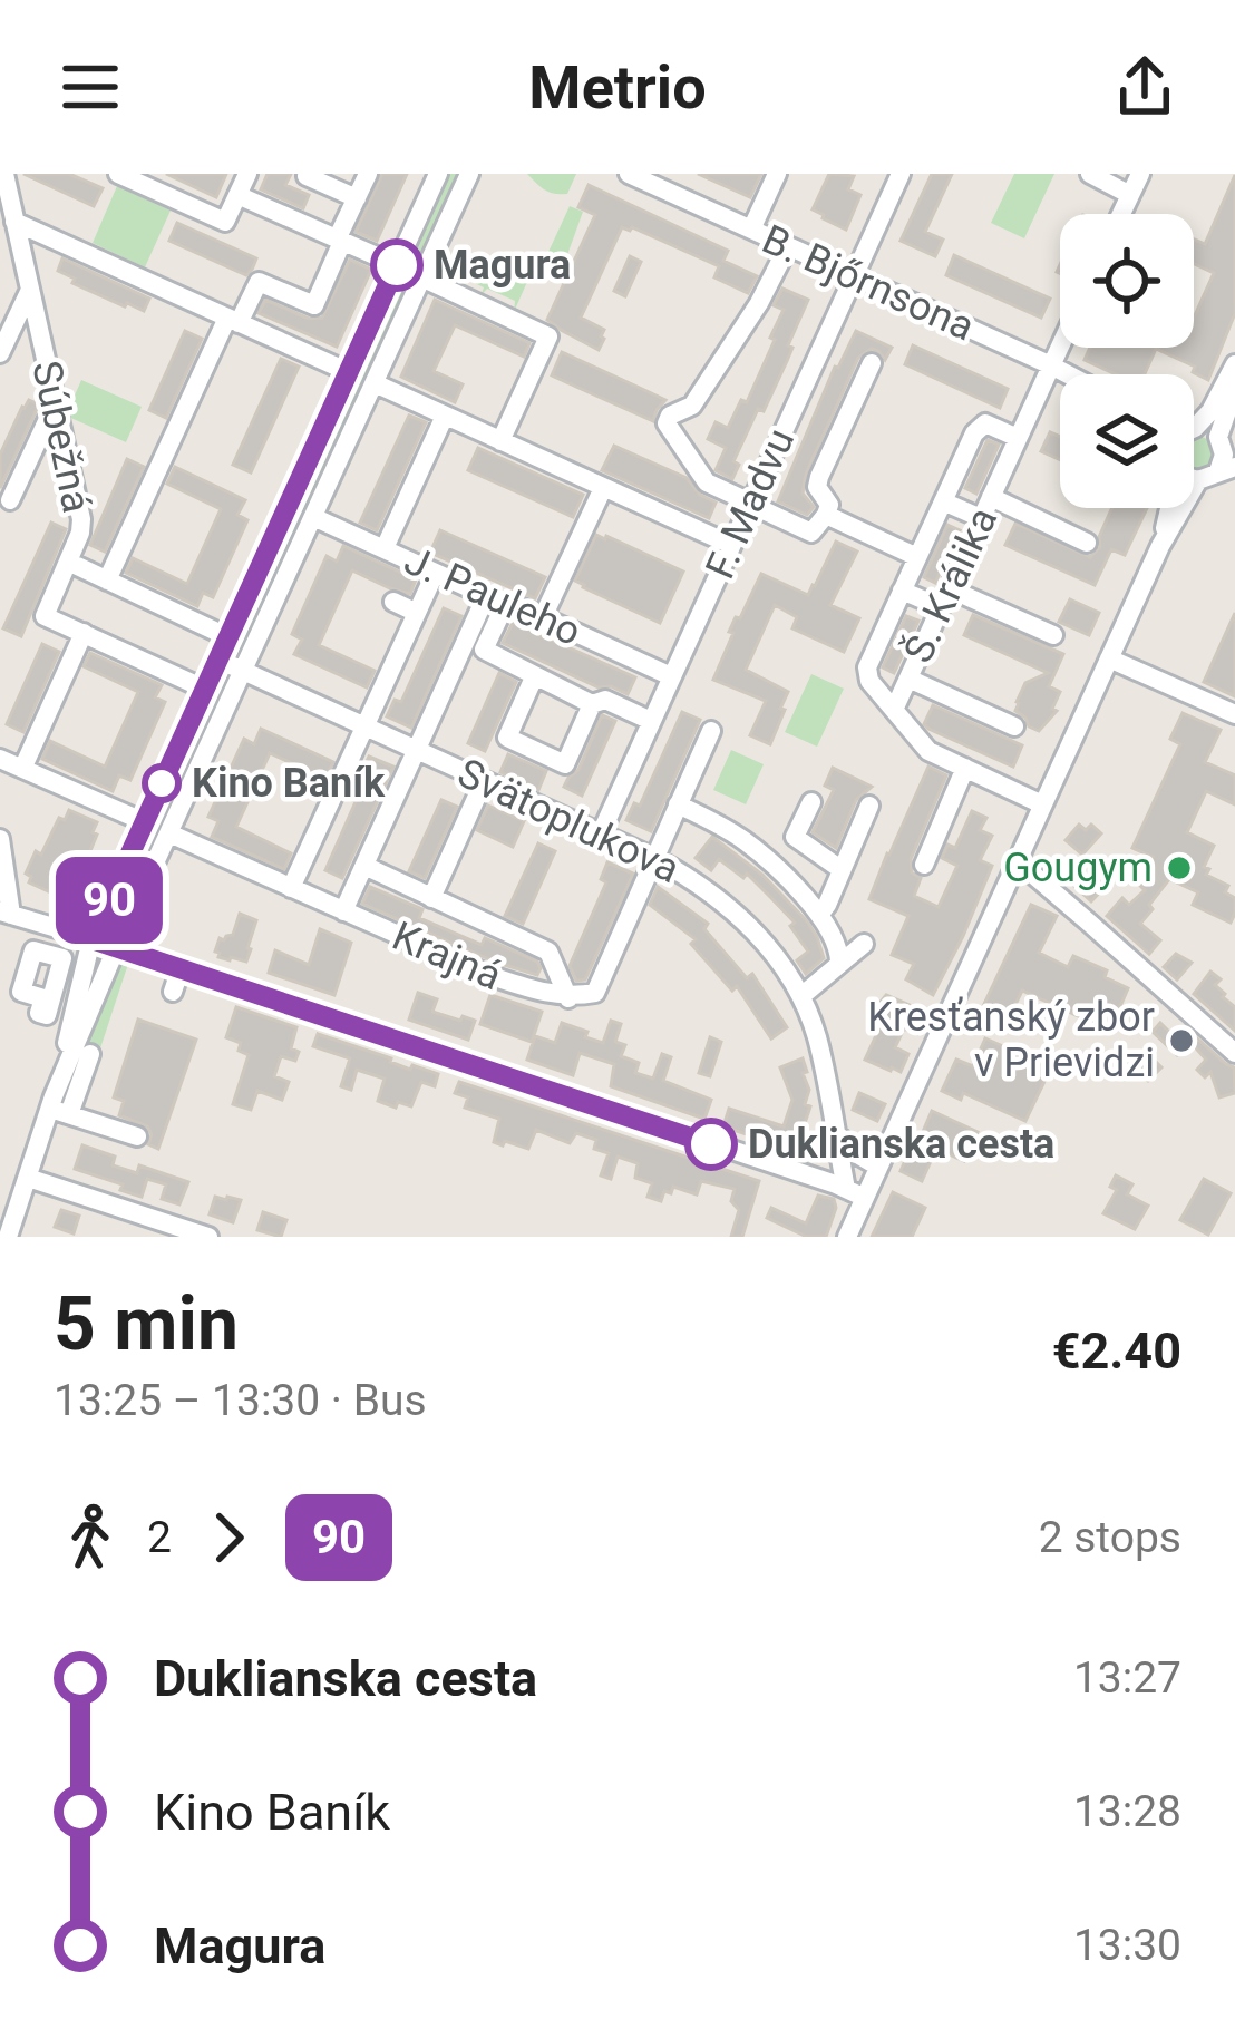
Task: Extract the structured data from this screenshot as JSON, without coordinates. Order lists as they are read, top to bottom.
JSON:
{
  "streets": {
    "street": [
      "B. Bjőrnsona",
      "Súbežná",
      "F. Madvu",
      "Š. Králika",
      "J. Pauleho",
      "Svätoplukova",
      "Krajná"
    ]
  },
  "crossings": [
    ["B. Bjőrnsona", "F. Madvu"],
    ["B. Bjőrnsona", "Š. Králika"],
    ["F. Madvu", "J. Pauleho"],
    ["F. Madvu", "Svätoplukova"]
  ],
  "places": [
    "Magura",
    "Kino Baník",
    "Gougym",
    "Kresťanský zbor v Prievidzi",
    "Duklianska cesta"
  ],
  "lines": ["bus line 90"],
  "page": {
    "header": "Metrio",
    "on_map": "90",
    "heading": ["5 min", "13:25 – 13:30 · Bus", "€2.40"],
    "legs": ["2", "90", "2 stops"],
    "list": [
      {
        "name": "Duklianska cesta",
        "value": "13:27"
      },
      {
        "name": "Kino Baník",
        "value": "13:28"
      },
      {
        "name": "Magura",
        "value": "13:30"
      }
    ]
  }
}
